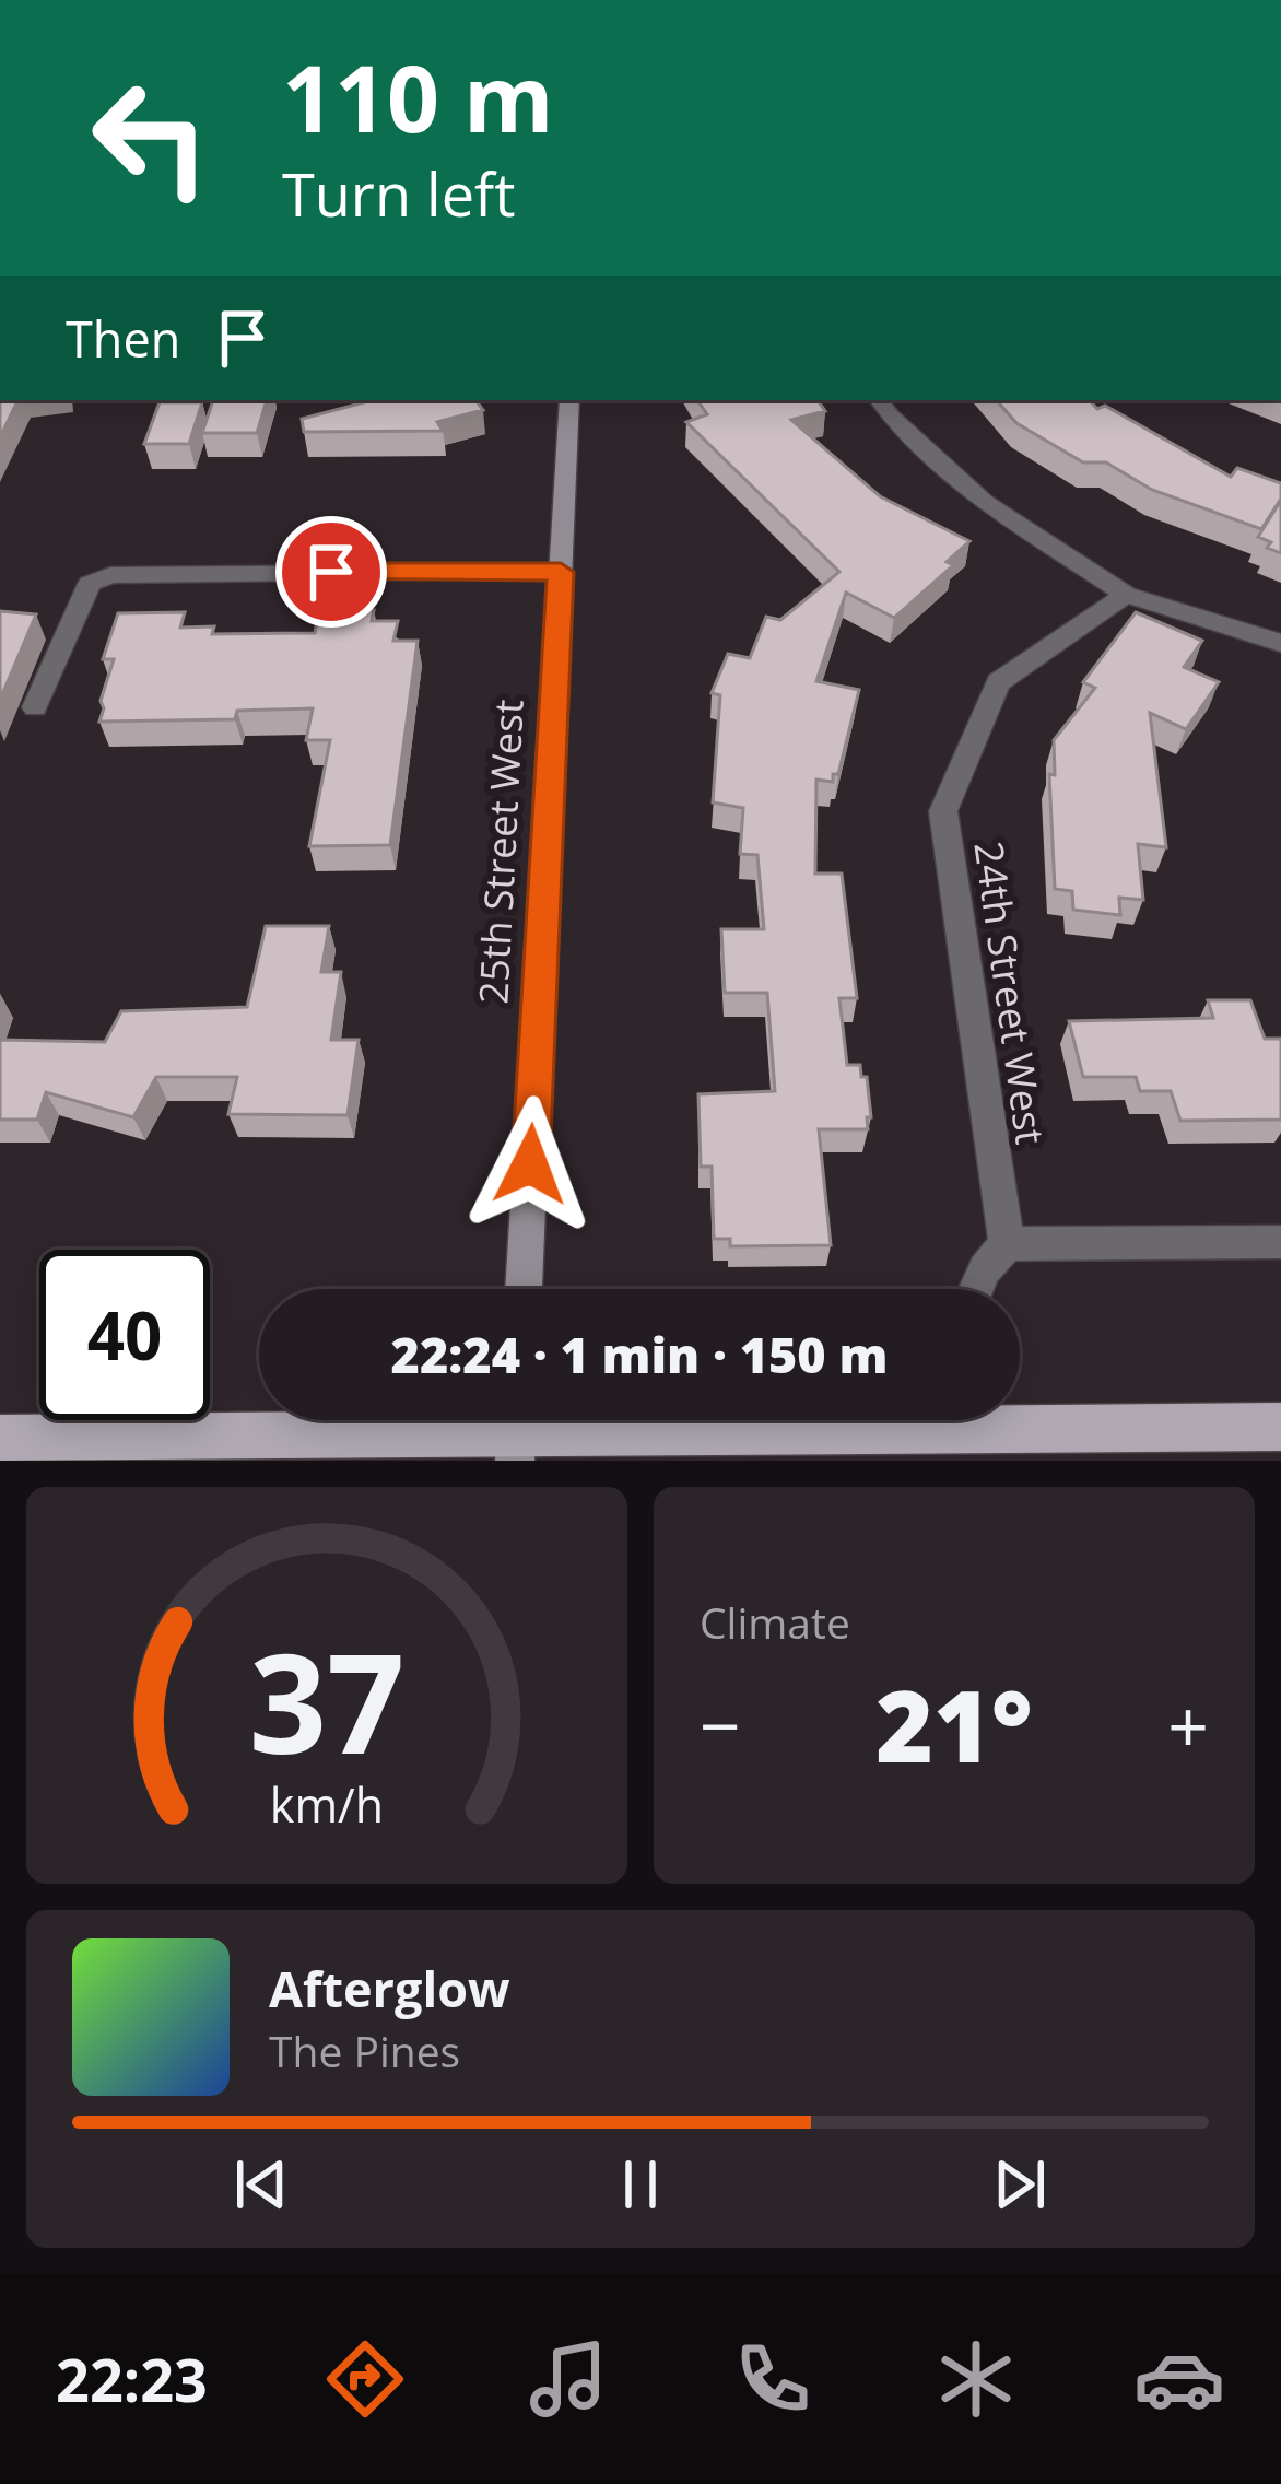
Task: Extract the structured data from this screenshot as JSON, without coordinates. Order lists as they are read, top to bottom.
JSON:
{
  "streets": {
    "street": ["25th Street West", "24th Street West"]
  },
  "page": {
    "turn": ["110 m", "Turn left"],
    "then": "Then",
    "limit": "40",
    "trip": "22:24 · 1 min · 150 m",
    "tile": "Climate",
    "heat": ["−", "21°", "+"],
    "song": ["Afterglow", "The Pines"],
    "tabs": "22:23",
    "gauge": ["37", "km/h"]
  }
}
